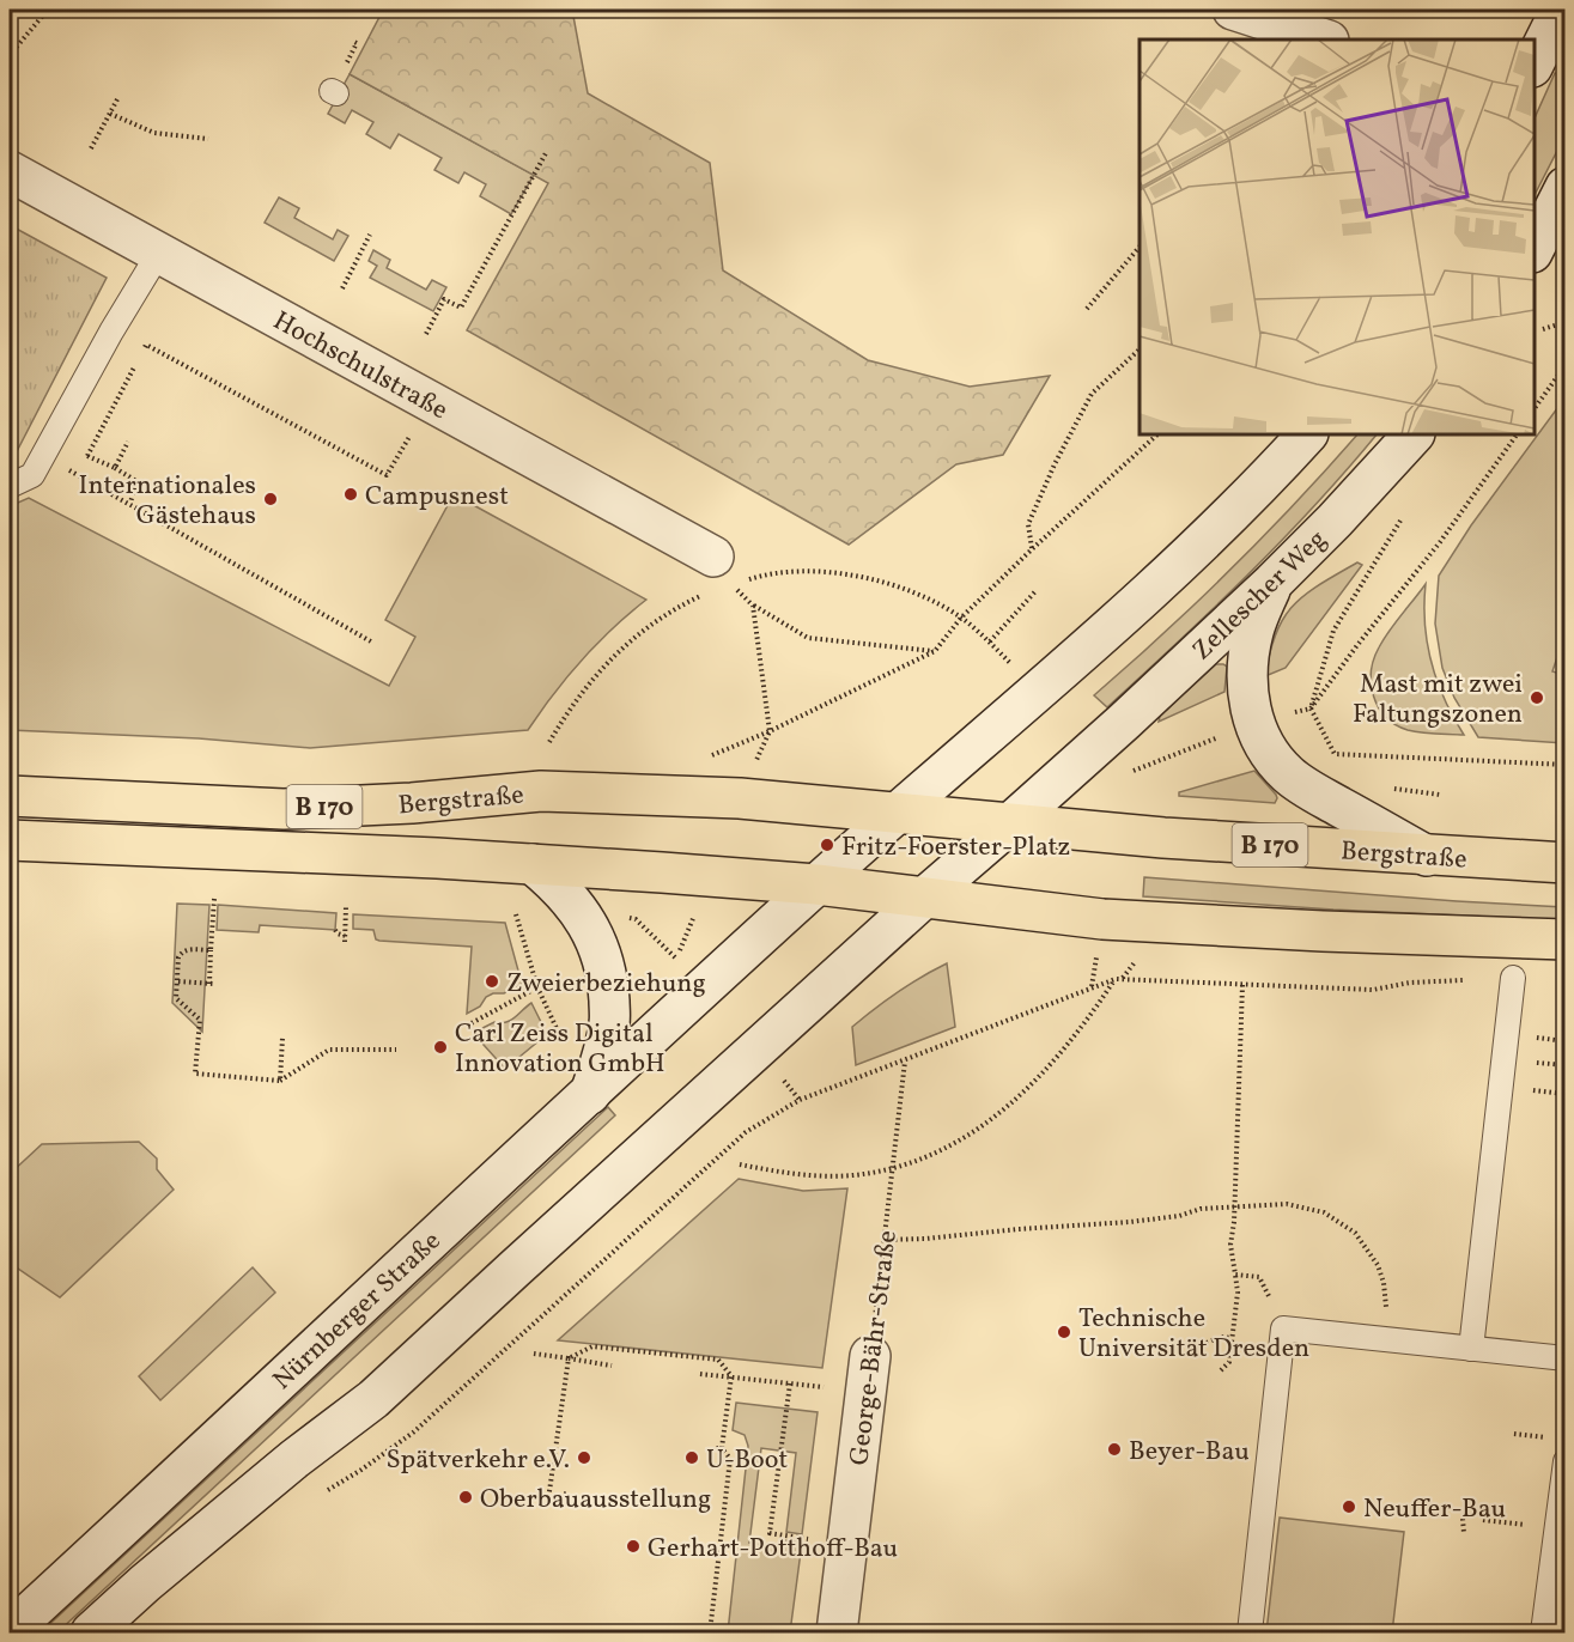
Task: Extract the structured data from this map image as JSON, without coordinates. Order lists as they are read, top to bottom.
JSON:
{
  "streets": {
    "main road": [
      "Hochschulstraße",
      "Zellescher Weg",
      "Bergstraße",
      "B 170",
      "Nürnberger Straße",
      "George-Bähr-Straße"
    ]
  },
  "crossings": [
    ["Zellescher Weg", "Bergstraße"],
    ["Zellescher Weg", "B 170"],
    ["Bergstraße", "B 170"],
    ["B 170", "Nürnberger Straße"]
  ],
  "places": [
    "Campusnest",
    "Internationales Gästehaus",
    "Mast mit zwei Faltungszonen",
    "Fritz-Foerster-Platz",
    "Zweierbeziehung",
    "Carl Zeiss Digital Innovation GmbH",
    "Technische Universität Dresden",
    "Beyer-Bau",
    "Spätverkehr e.V.",
    "U-Boot",
    "Oberbauausstellung",
    "Neuffer-Bau",
    "Gerhart-Potthoff-Bau"
  ]
}
